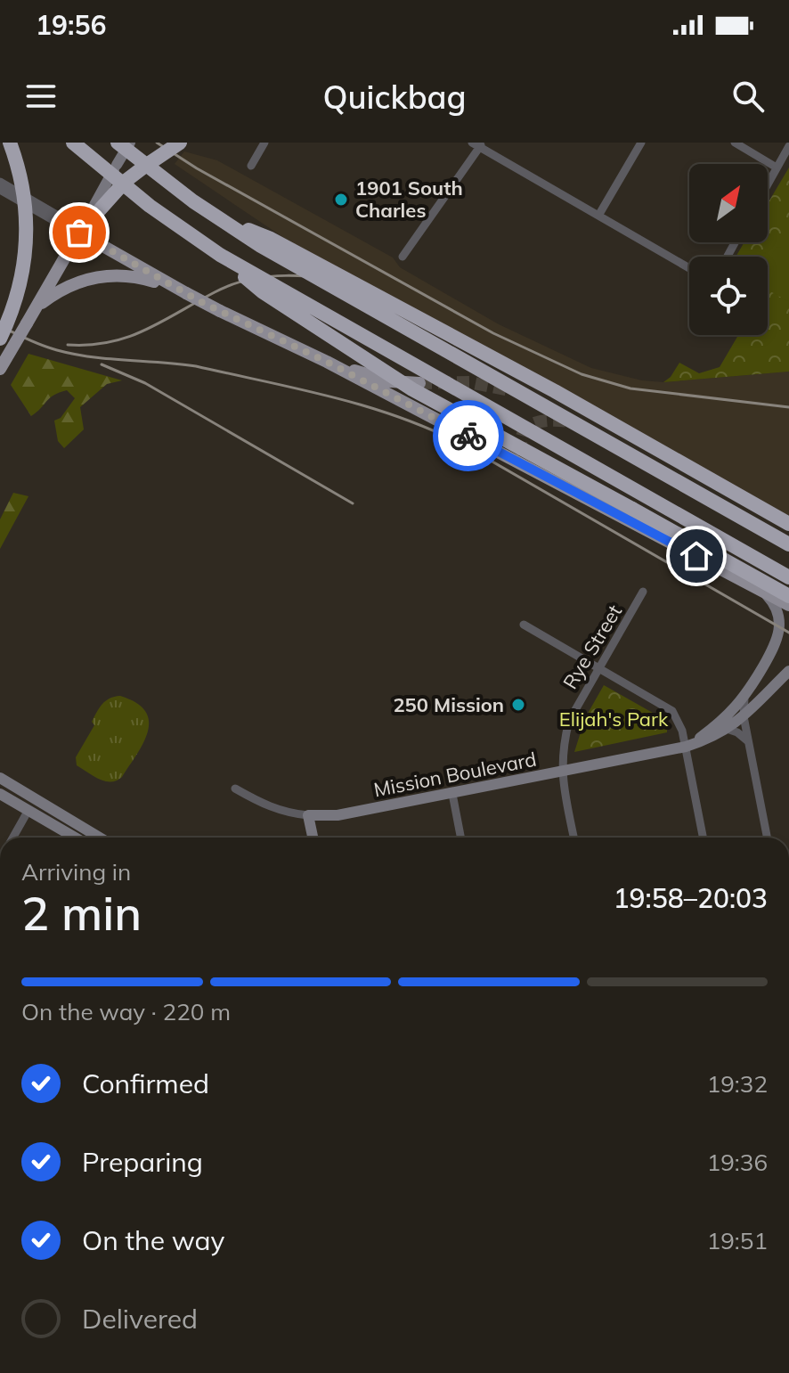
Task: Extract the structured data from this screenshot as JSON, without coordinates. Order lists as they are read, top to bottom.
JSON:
{
  "streets": {
    "street": ["Rye Street", "Mission Boulevard"]
  },
  "crossings": [
    ["Rye Street", "Mission Boulevard"]
  ],
  "parks": ["Elijah's Park"],
  "places": ["1901 South Charles", "250 Mission"],
  "north": "top right",
  "page": {
    "status": "19:56",
    "header": "Quickbag",
    "heading": ["2 min", "Arriving in", "19:58–20:03"],
    "bar": "On the way · 220 m",
    "list": [
      ["Confirmed", "19:32"],
      ["Preparing", "19:36"],
      ["On the way", "19:51"],
      "Delivered"
    ]
  }
}
